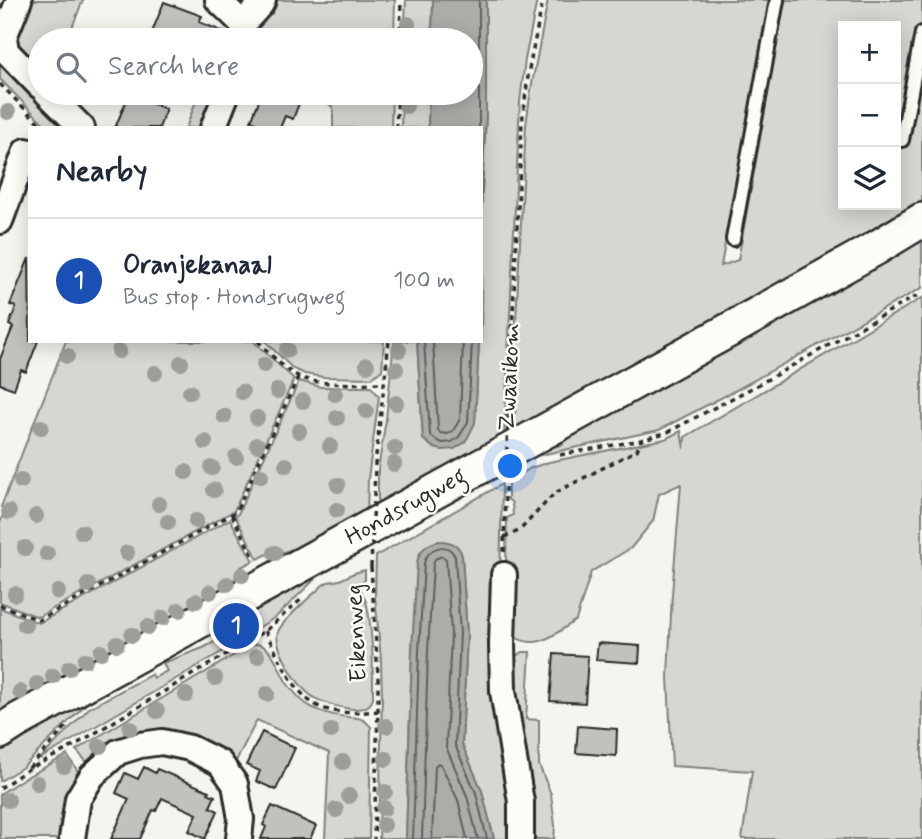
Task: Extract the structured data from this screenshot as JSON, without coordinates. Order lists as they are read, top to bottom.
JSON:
{
  "streets": {
    "street": ["Hondsrugweg"],
    "path": ["Zwaaikom", "Eikenweg"]
  },
  "page": {
    "map_buttons": ["+", "−"],
    "search": "Search here",
    "heading": "Nearby",
    "list": [
      {
        "mark": "1",
        "name": "Oranjekanaal",
        "note": "Bus stop · Hondsrugweg",
        "value": "100 m"
      }
    ],
    "pins": "1"
  }
}
